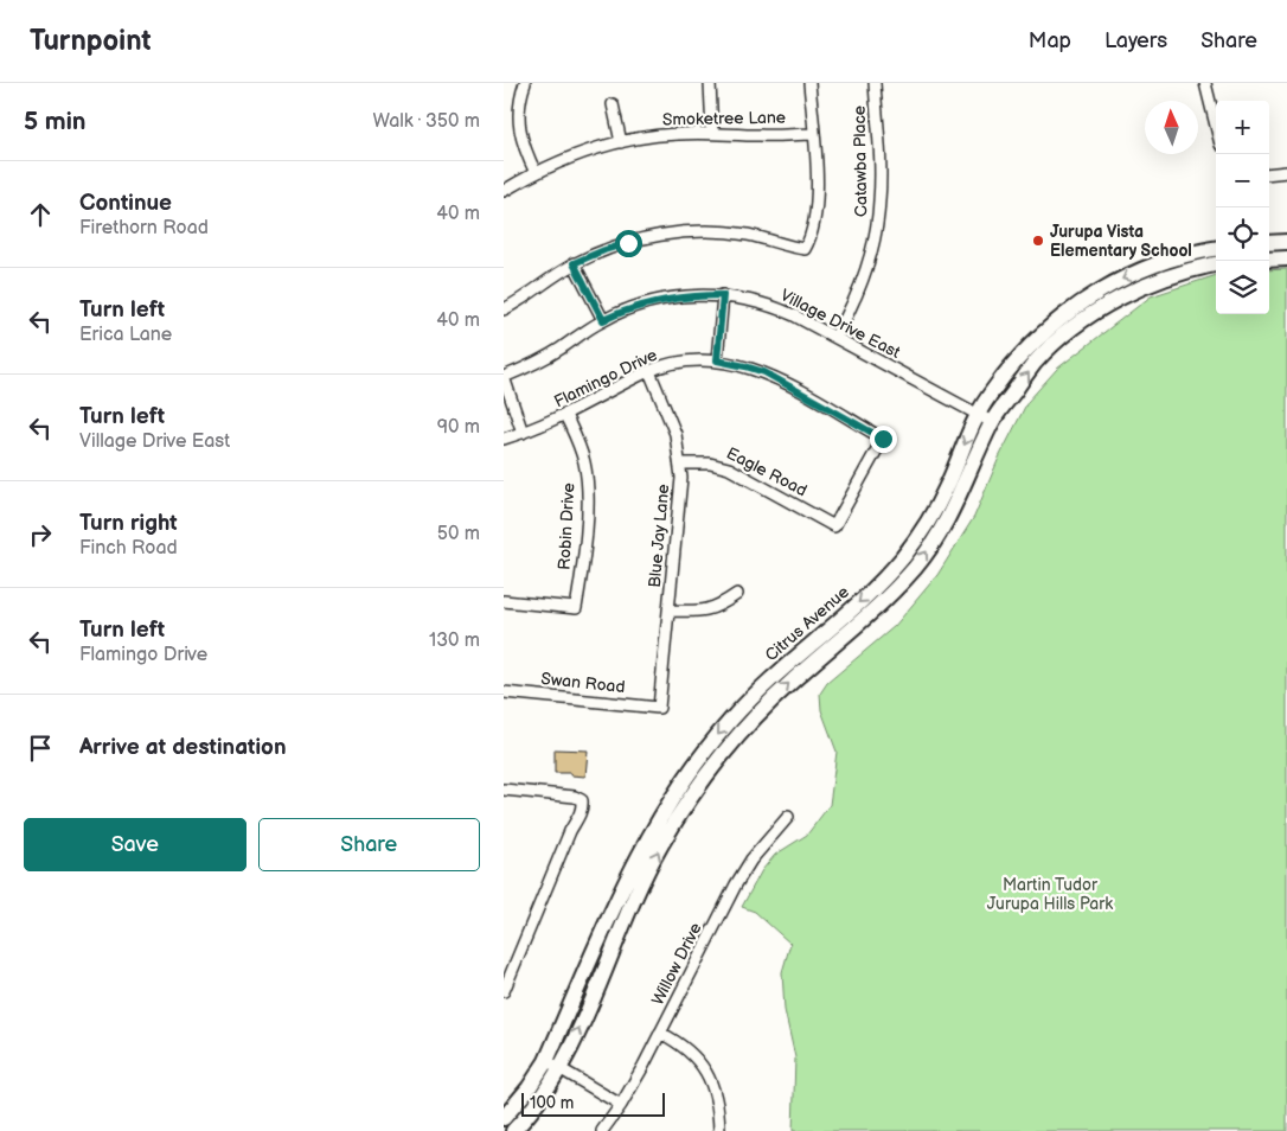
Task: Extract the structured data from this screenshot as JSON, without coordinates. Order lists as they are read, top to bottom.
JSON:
{
  "streets": {
    "street": [
      "Smoketree Lane",
      "Catawba Place",
      "Village Drive East",
      "Flamingo Drive",
      "Eagle Road",
      "Robin Drive",
      "Blue Jay Lane",
      "Citrus Avenue",
      "Swan Road",
      "Willow Drive"
    ]
  },
  "crossings": [
    ["Catawba Place", "Village Drive East"],
    ["Village Drive East", "Citrus Avenue"],
    ["Flamingo Drive", "Eagle Road"],
    ["Flamingo Drive", "Robin Drive"],
    ["Flamingo Drive", "Blue Jay Lane"],
    ["Eagle Road", "Blue Jay Lane"],
    ["Blue Jay Lane", "Swan Road"]
  ],
  "parks": ["Martin Tudor Jurupa Hills Park"],
  "places": ["Jurupa Vista Elementary School"],
  "scale_bar": "100 m",
  "north": "top",
  "page": {
    "header": "Turnpoint",
    "nav": ["Map", "Layers", "Share"],
    "heading": ["5 min", "Walk · 350 m"],
    "map_buttons": ["+", "−"],
    "list": [
      ["Continue", "Firethorn Road", "40 m"],
      ["Turn left", "Erica Lane", "40 m"],
      ["Turn left", "Village Drive East", "90 m"],
      ["Turn right", "Finch Road", "50 m"],
      ["Turn left", "Flamingo Drive", "130 m"],
      "Arrive at destination"
    ],
    "buttons": ["Save", "Share"],
    "scale": "100 m"
  }
}
